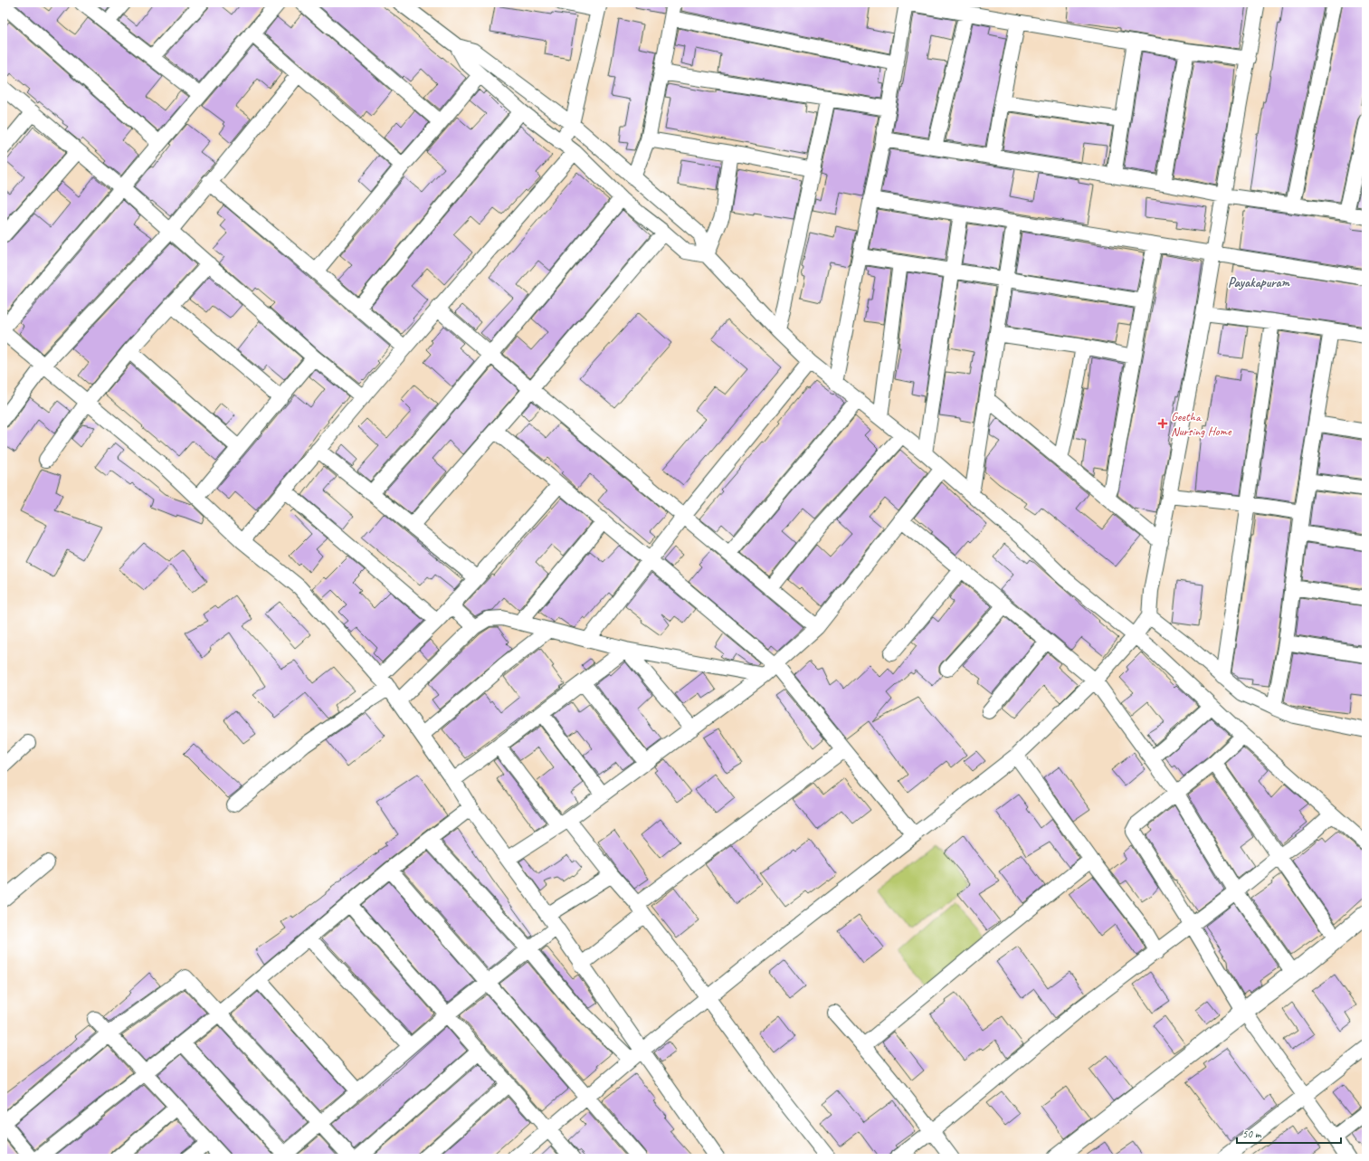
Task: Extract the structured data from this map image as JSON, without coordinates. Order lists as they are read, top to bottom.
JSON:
{
  "districts": ["Payakapuram"],
  "places": {
    "health": ["Geetha Nursing Home"]
  },
  "scale_bar": "50 m"
}
